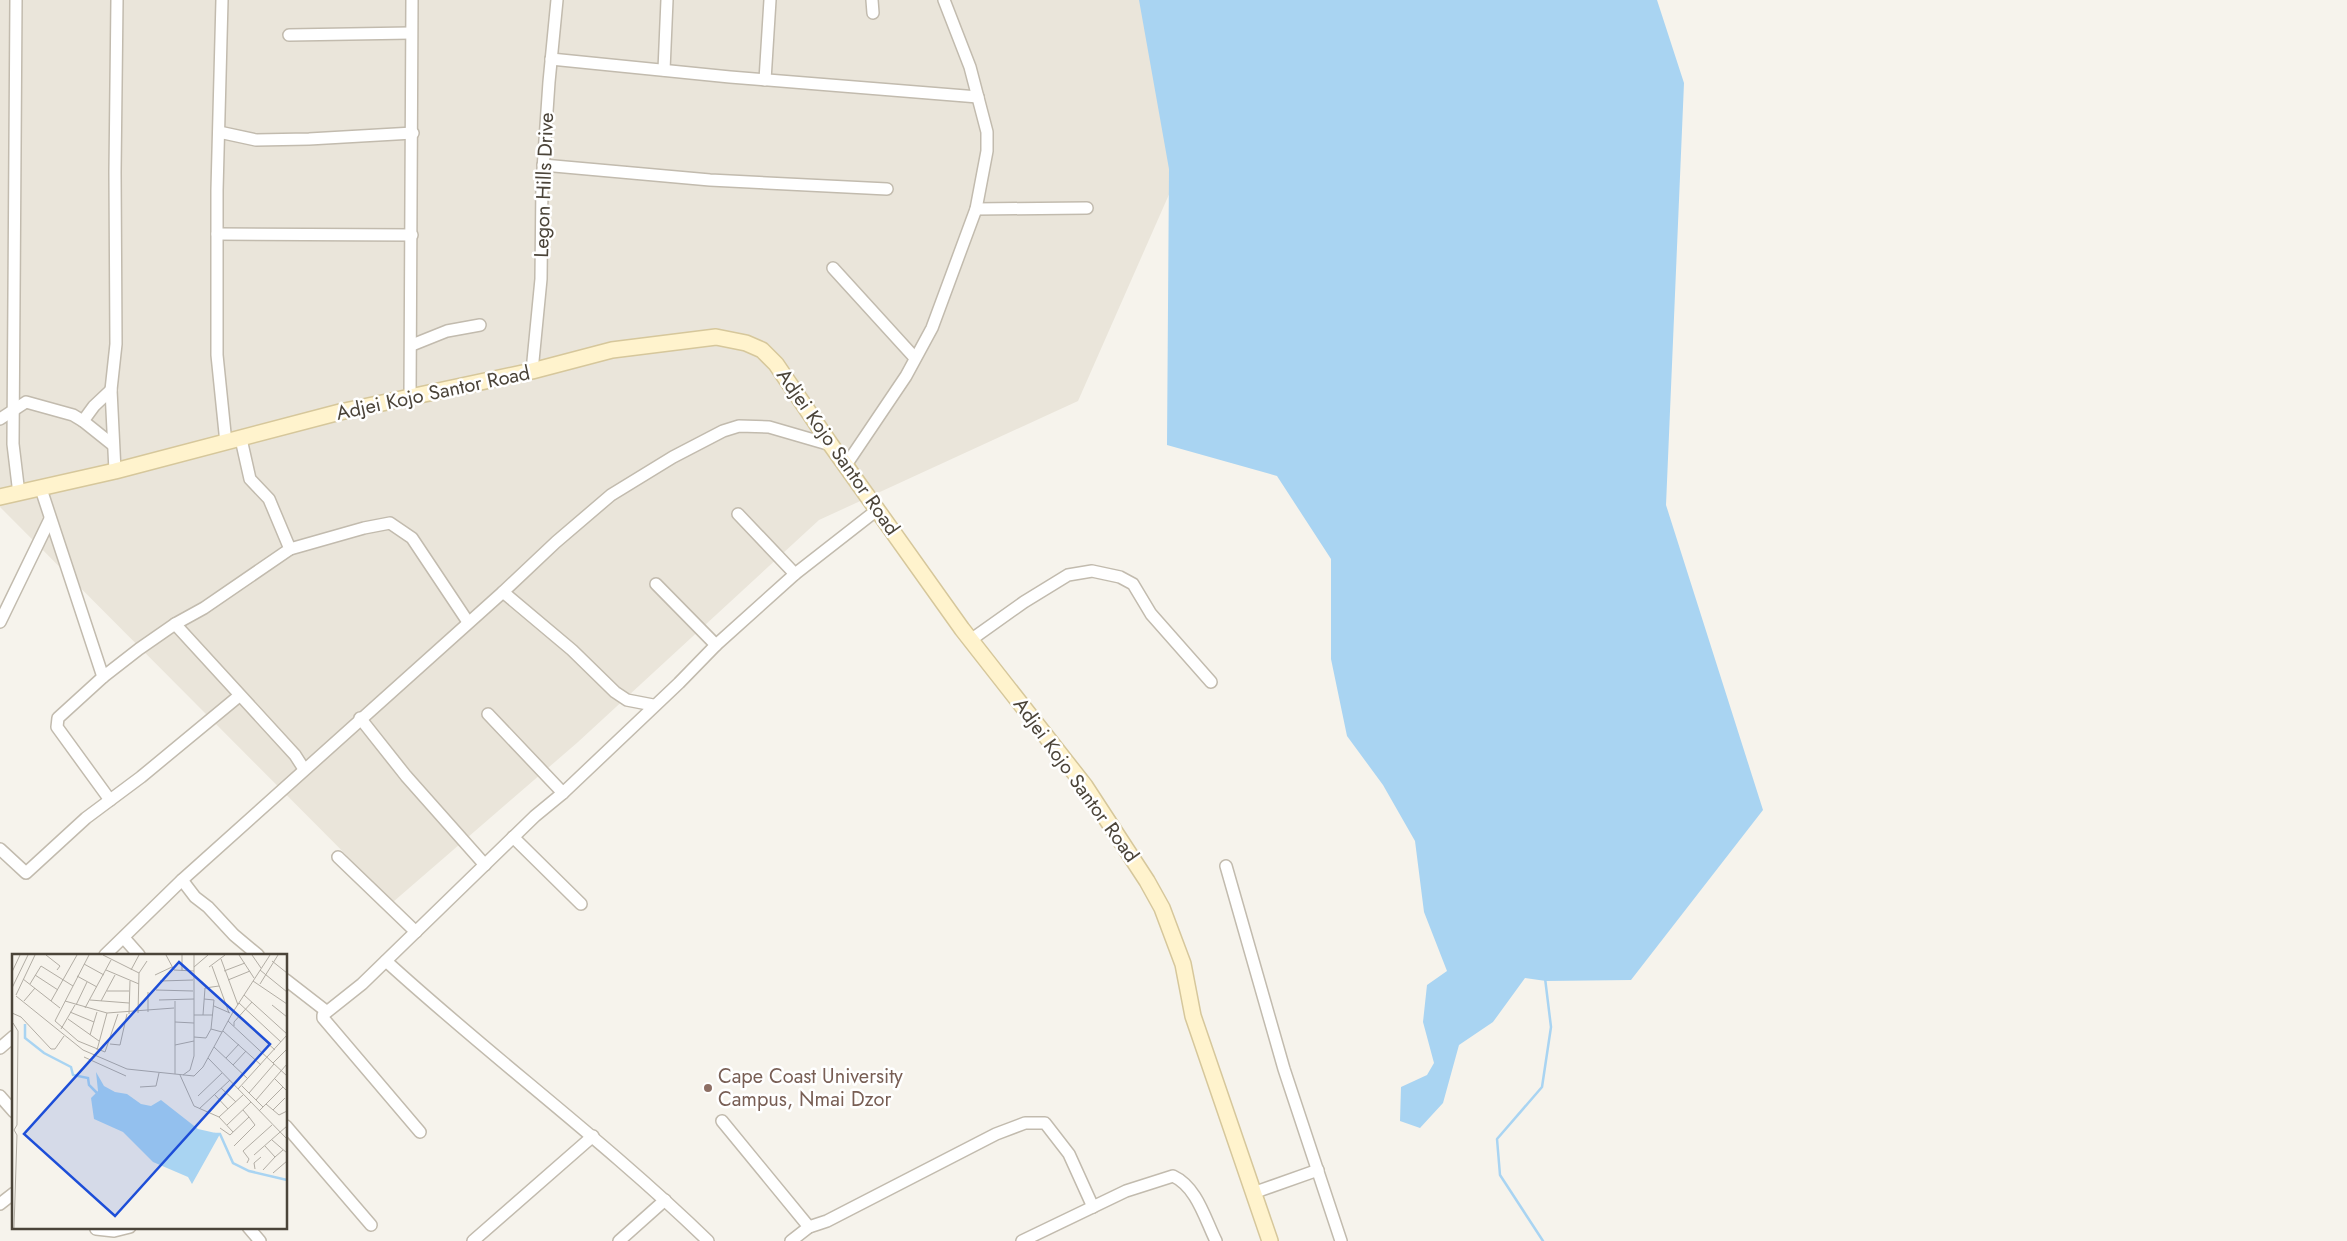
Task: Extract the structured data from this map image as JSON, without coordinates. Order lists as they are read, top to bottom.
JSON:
{
  "streets": {
    "street": ["Legon Hills Drive", "Adjei Kojo Santor Road"]
  },
  "crossings": [
    ["Legon Hills Drive", "Adjei Kojo Santor Road"]
  ],
  "places": ["Cape Coast University Campus, Nmai Dzor"]
}
